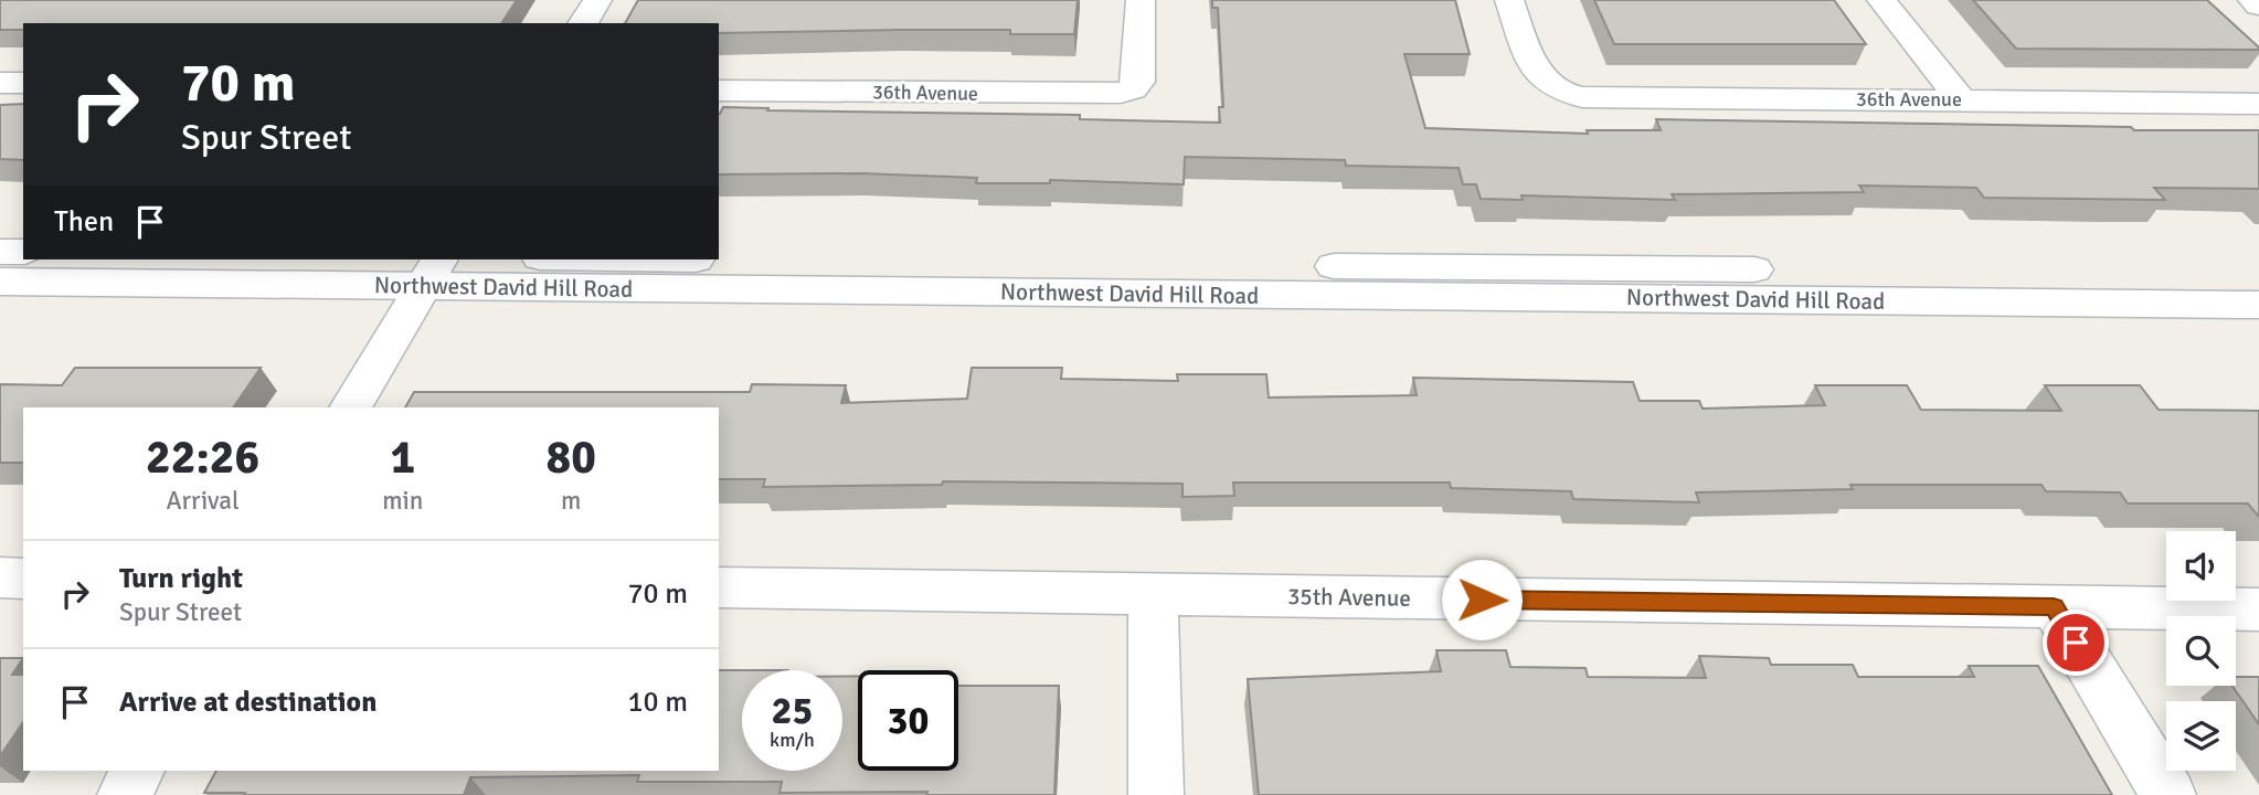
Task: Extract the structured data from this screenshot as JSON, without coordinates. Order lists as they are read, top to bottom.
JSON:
{
  "streets": {
    "street": ["36th Avenue", "Northwest David Hill Road", "35th Avenue"]
  },
  "page": {
    "turn": ["70 m", "Spur Street"],
    "then": "Then",
    "eta": [
      "22:26",
      "Arrival",
      "1",
      "min",
      "80",
      "m"
    ],
    "list": [
      {
        "name": "Turn right",
        "note": "Spur Street",
        "value": "70 m"
      },
      {
        "name": "Arrive at destination",
        "value": "10 m"
      }
    ],
    "speed": "25 km/h",
    "limit": "30"
  }
}
